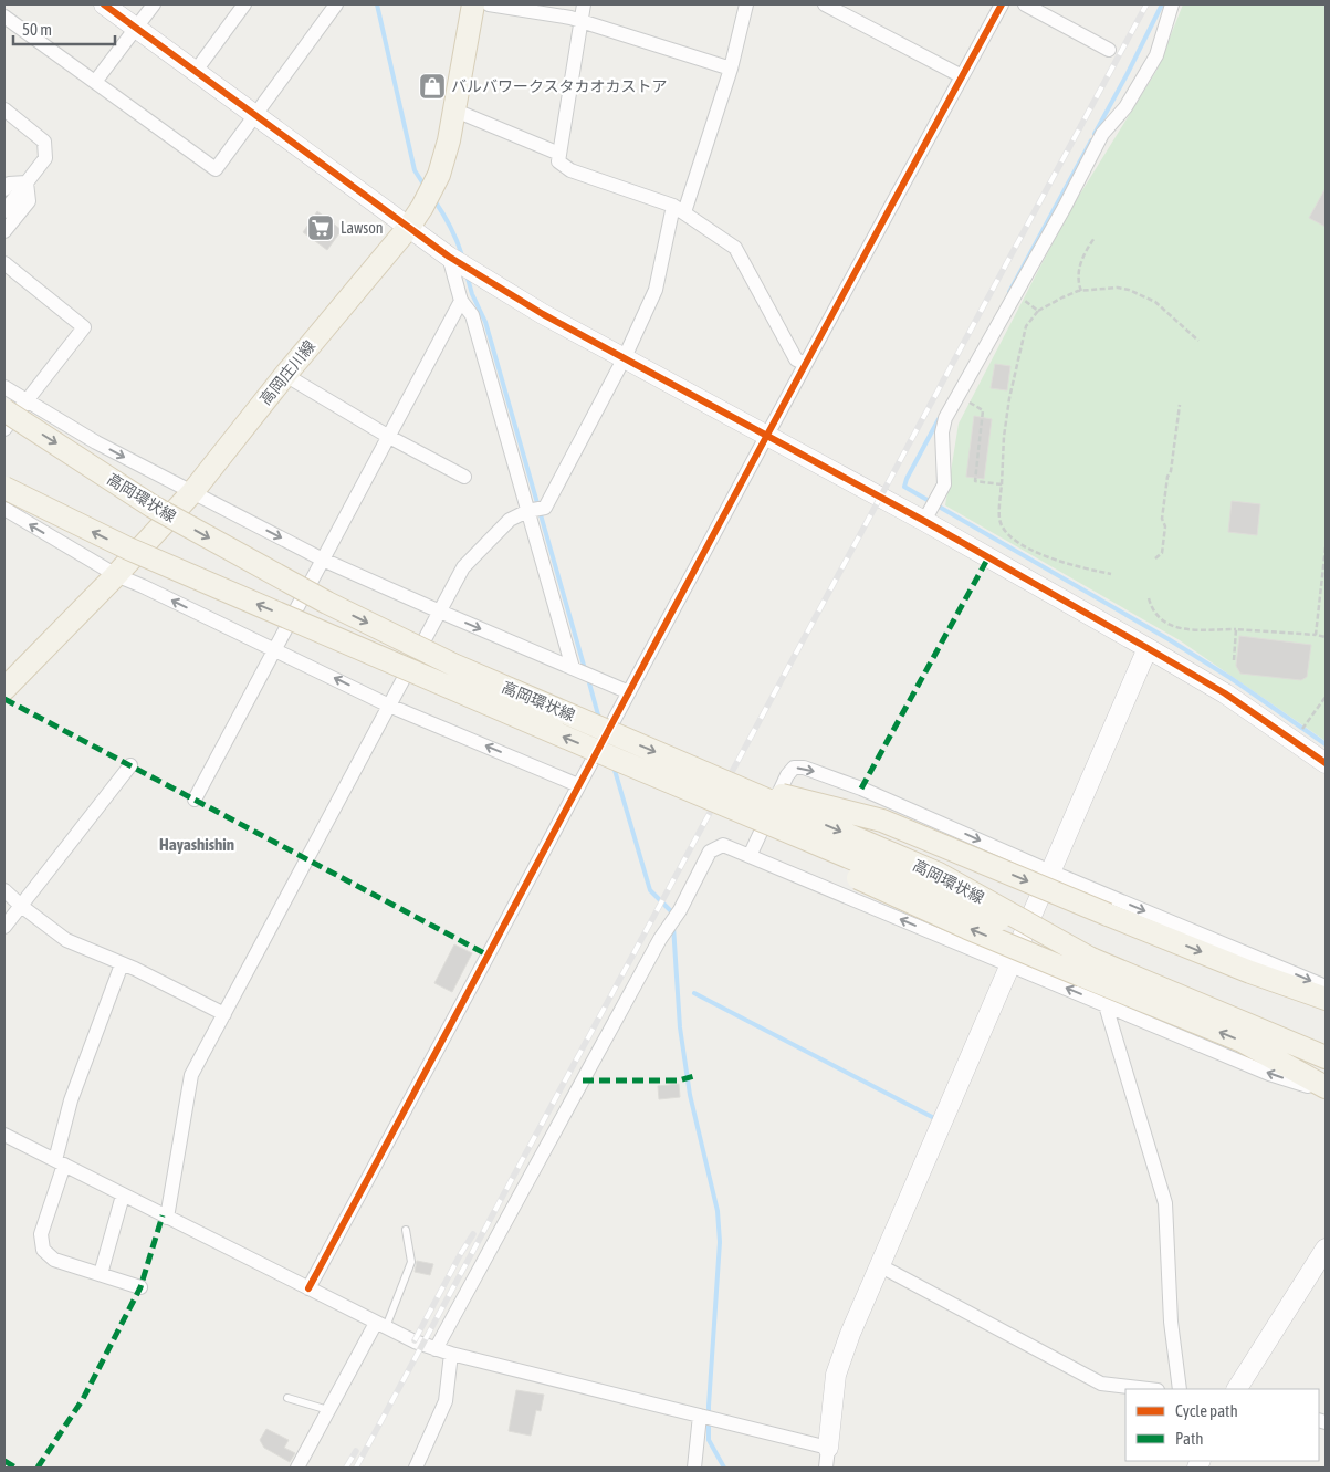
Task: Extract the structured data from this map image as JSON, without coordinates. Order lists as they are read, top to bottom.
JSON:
{
  "streets": {
    "main road": ["高岡庄川線", "高岡環状線"]
  },
  "districts": ["Hayashishin"],
  "places": {
    "shop": ["バルバワークスタカオカストア"],
    "supermarket": ["Lawson"]
  },
  "legend": ["Cycle path", "Path"],
  "scale_bar": "50 m"
}
